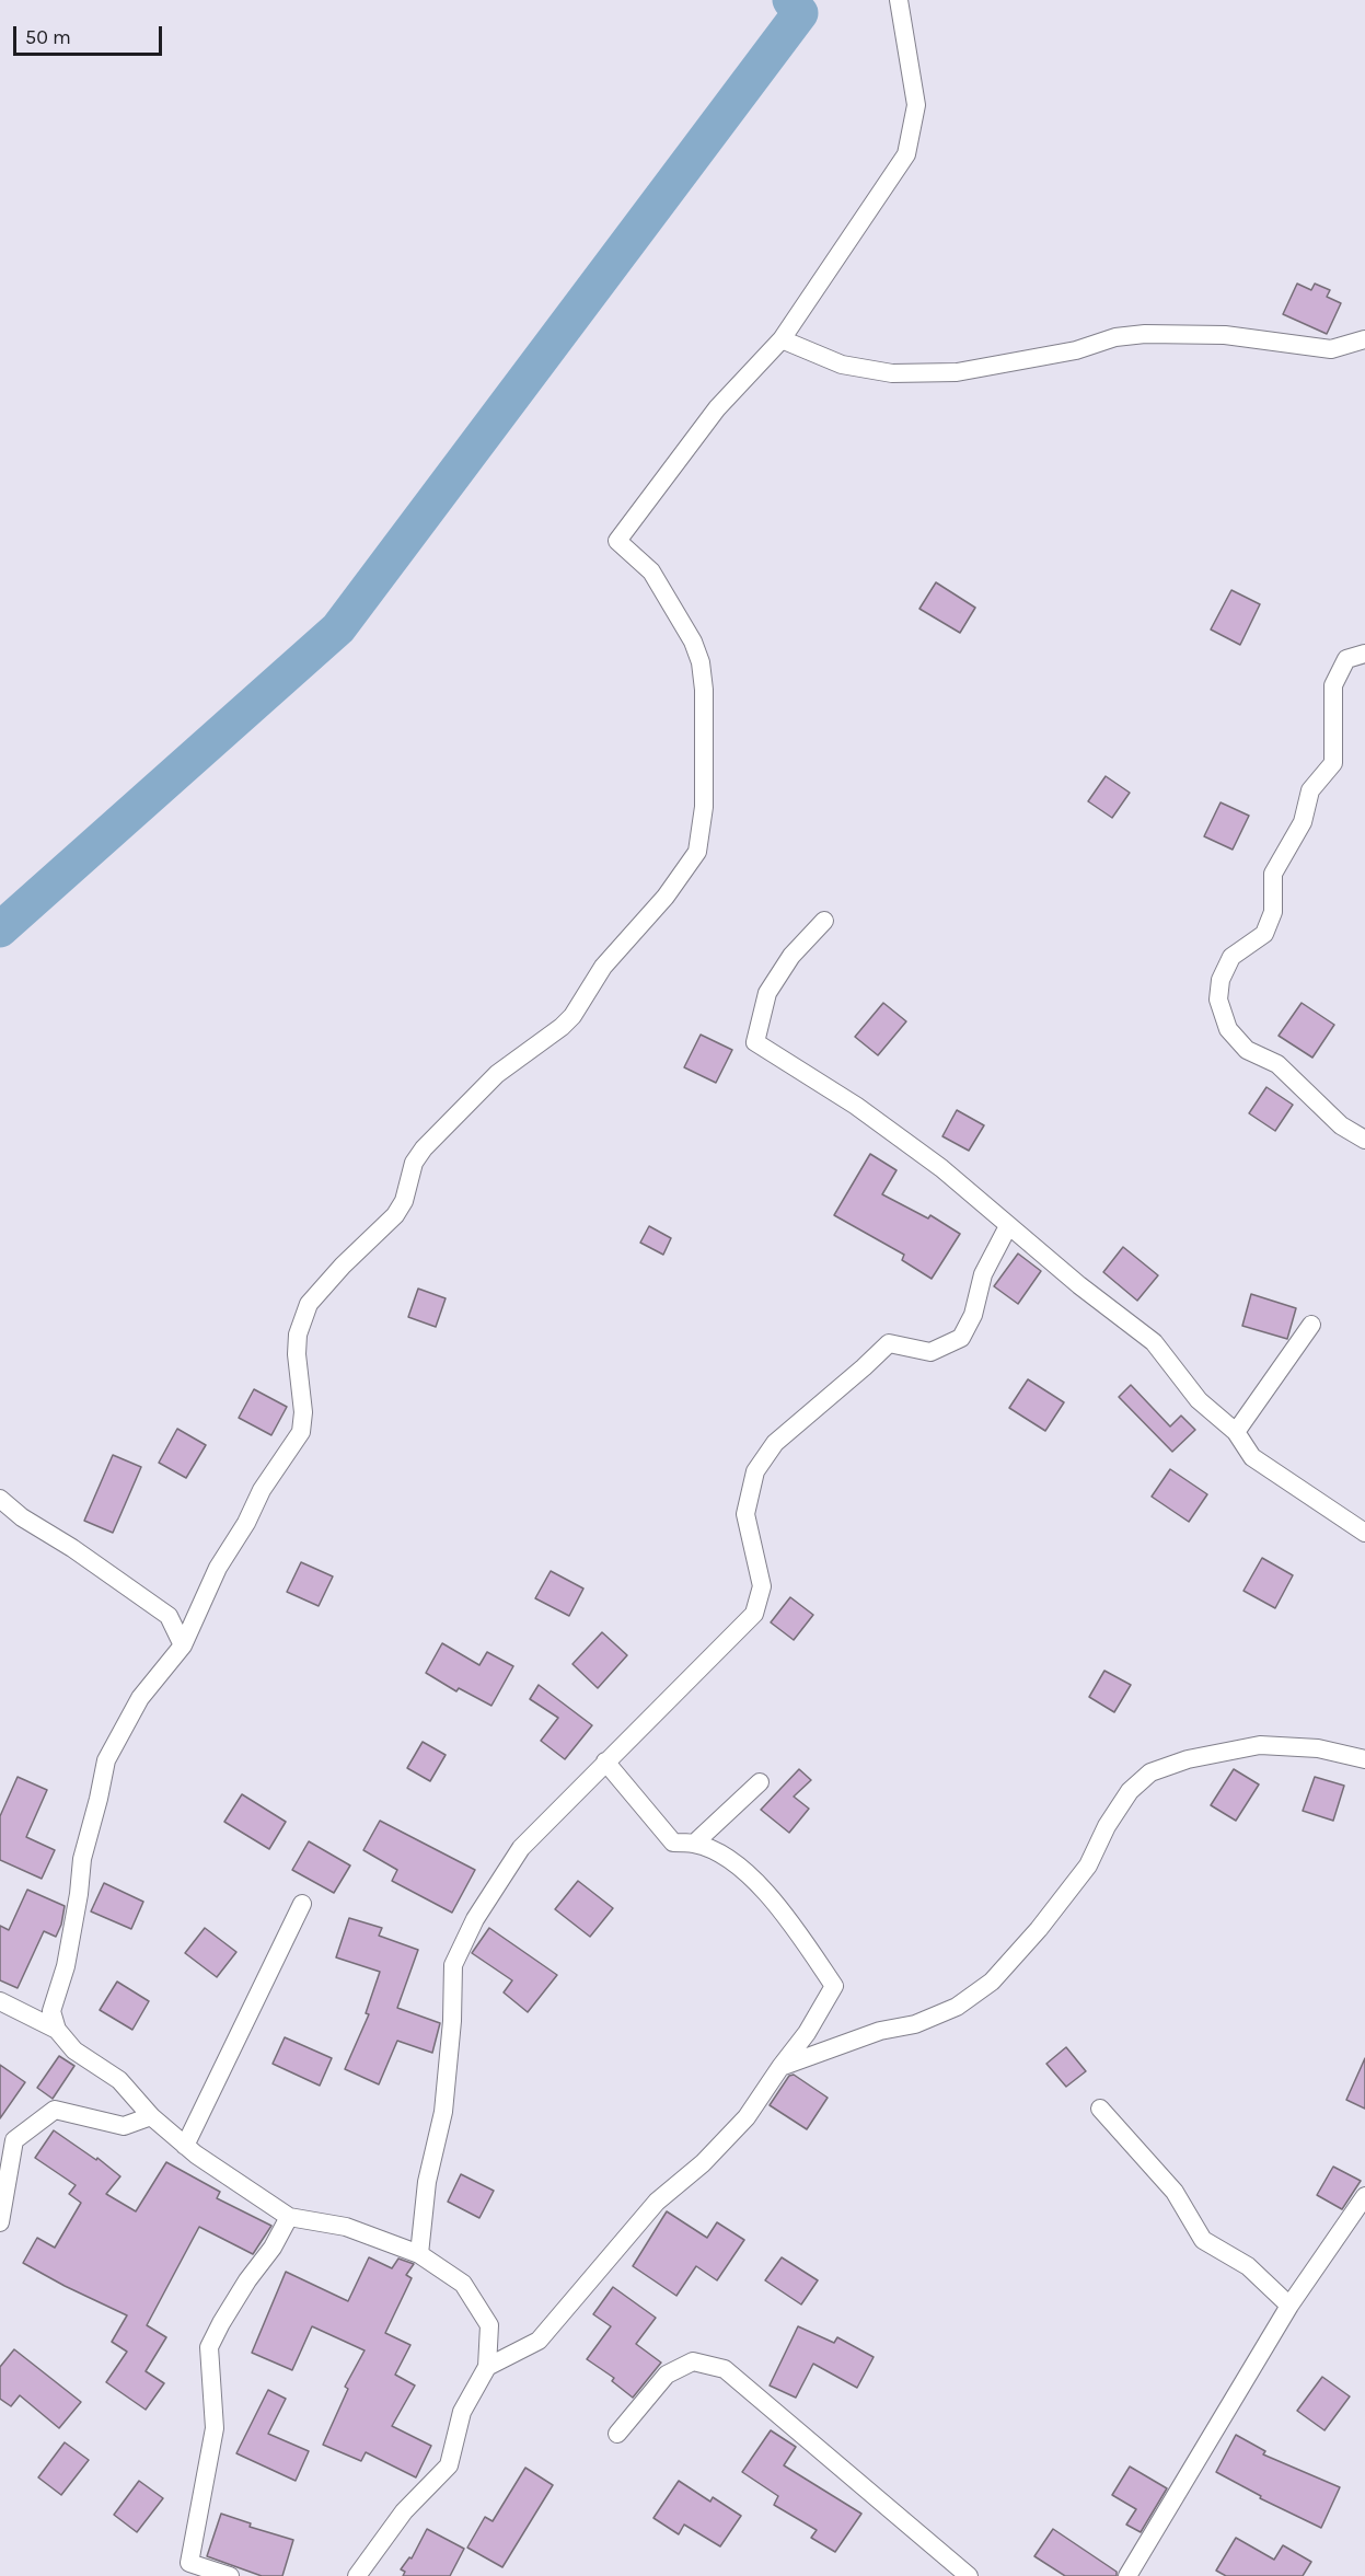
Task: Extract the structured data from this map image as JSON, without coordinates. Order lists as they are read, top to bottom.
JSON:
{
  "scale_bar": "50 m"
}
